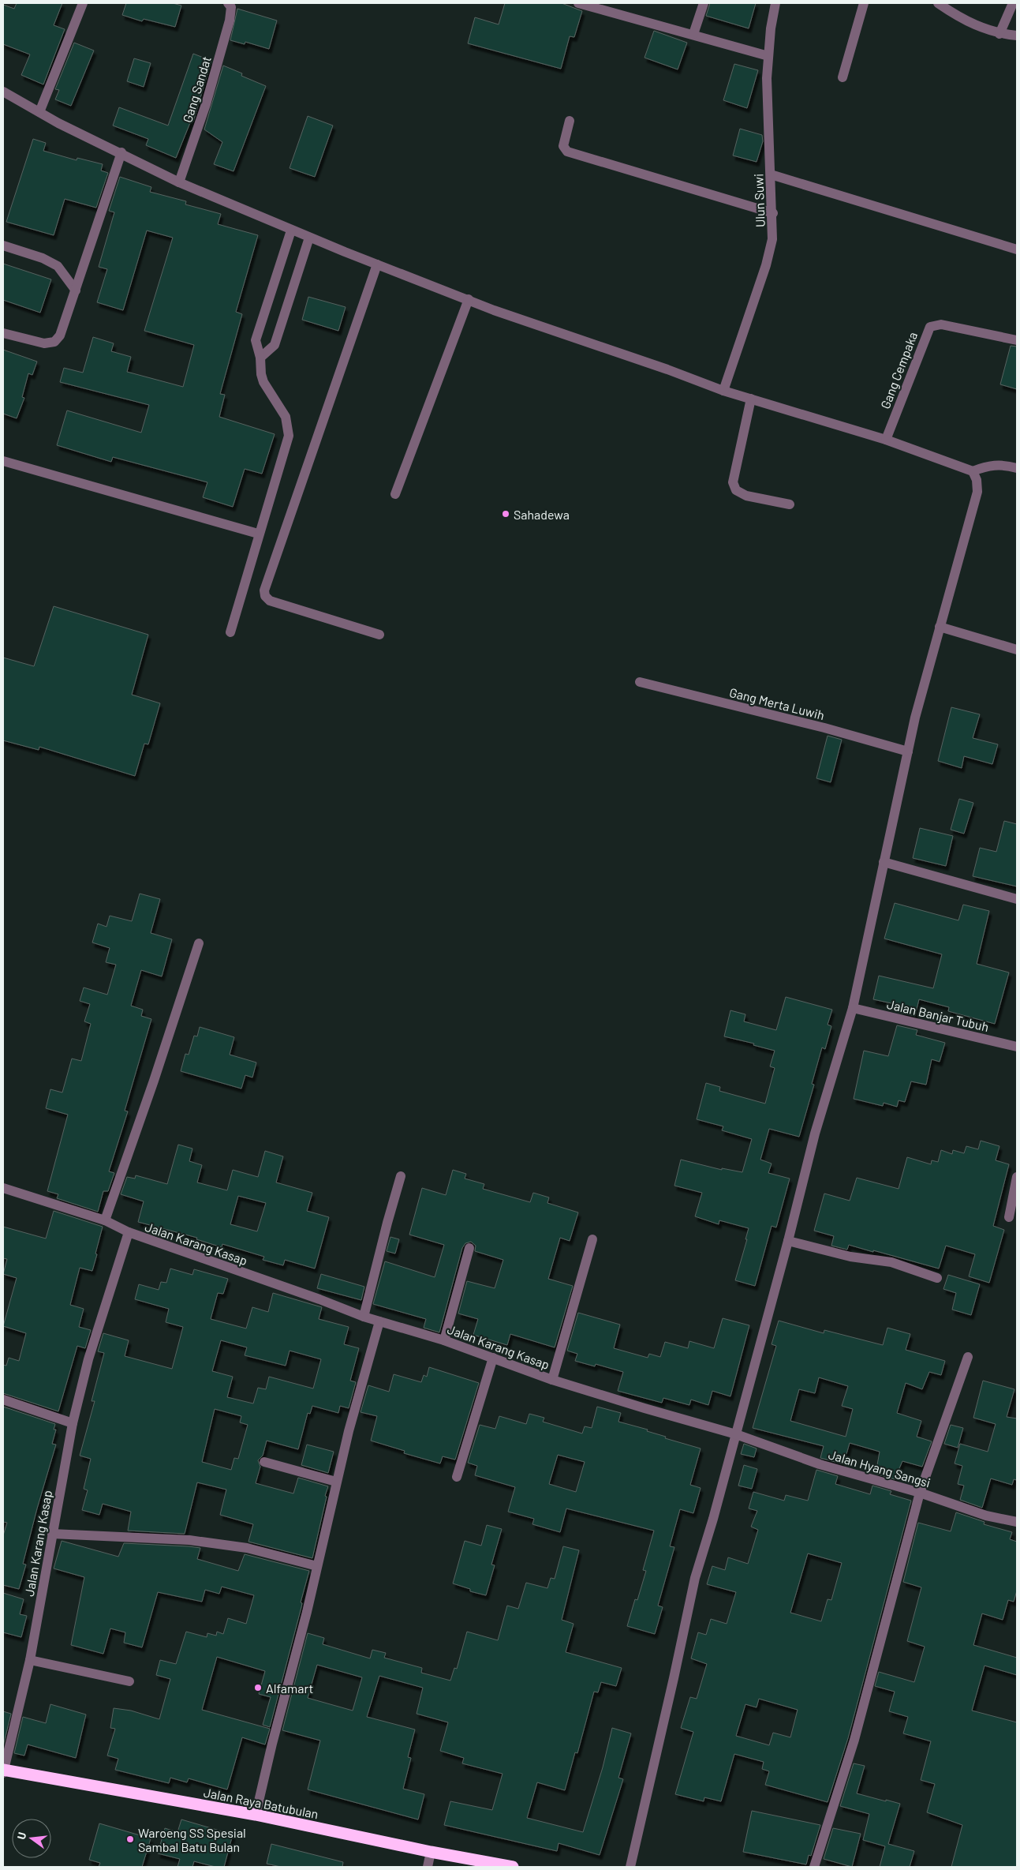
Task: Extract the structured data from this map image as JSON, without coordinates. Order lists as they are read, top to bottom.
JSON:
{
  "streets": {
    "highway": ["Jalan Raya Batubulan"],
    "street": [
      "Gang Sandat",
      "Ulun Suwi",
      "Gang Cempaka",
      "Gang Merta Luwih",
      "Jalan Banjar Tubuh",
      "Jalan Karang Kasap",
      "Jalan Hyang Sangsi"
    ]
  },
  "crossings": [
    ["Jalan Karang Kasap", "Jalan Hyang Sangsi"],
    ["Jalan Karang Kasap", "Jalan Raya Batubulan"]
  ],
  "places": ["Sahadewa", "Alfamart", "Waroeng SS Spesial Sambal Batu Bulan"],
  "north": "left"
}
